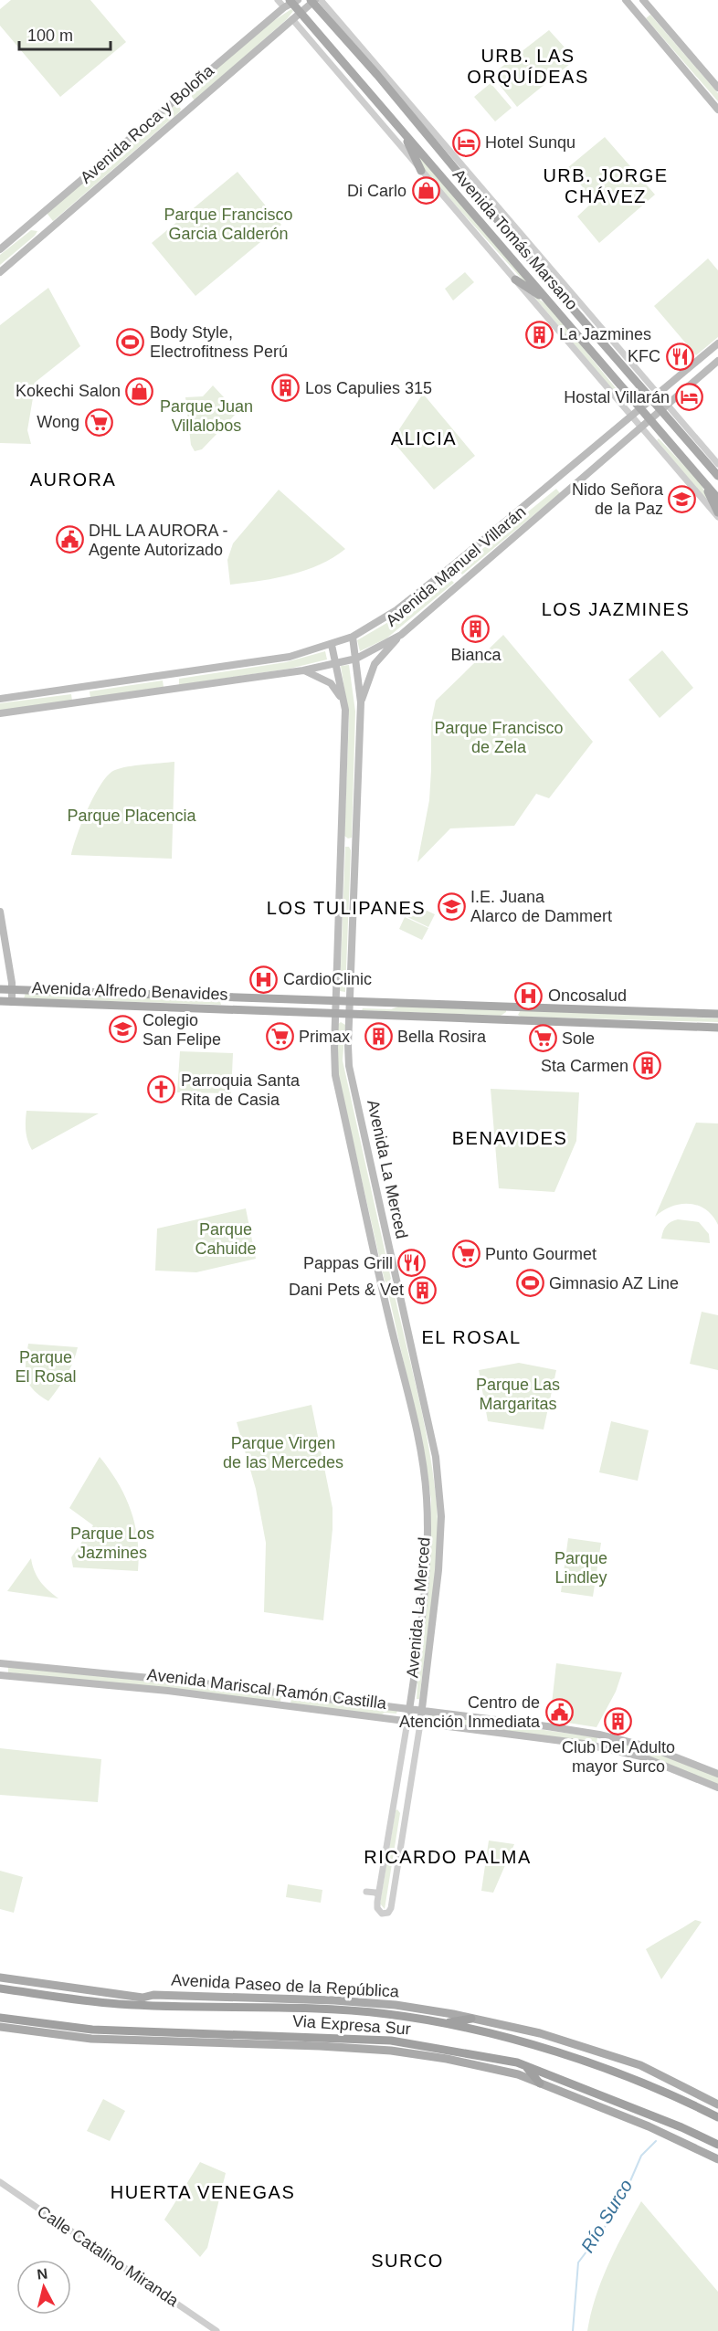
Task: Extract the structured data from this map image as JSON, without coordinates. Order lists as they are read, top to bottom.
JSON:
{
  "streets": {
    "highway": ["Via Expresa Sur"],
    "main road": [
      "Avenida Roca y Boloña",
      "Avenida Tomás Marsano",
      "Avenida Manuel Villarán",
      "Avenida Alfredo Benavides",
      "Avenida La Merced",
      "Avenida Mariscal Ramón Castilla",
      "Avenida Paseo de la República"
    ],
    "street": ["Calle Catalino Miranda"]
  },
  "crossings": [
    ["Avenida Roca y Boloña", "Avenida Tomás Marsano"],
    ["Avenida Tomás Marsano", "Avenida Manuel Villarán"],
    ["Avenida Manuel Villarán", "Avenida La Merced"],
    ["Avenida Alfredo Benavides", "Avenida La Merced"],
    ["Avenida La Merced", "Avenida Mariscal Ramón Castilla"]
  ],
  "districts": [
    "URB. LAS ORQUÍDEAS",
    "URB. JORGE CHÁVEZ",
    "ALICIA",
    "AURORA",
    "LOS JAZMINES",
    "LOS TULIPANES",
    "BENAVIDES",
    "EL ROSAL",
    "RICARDO PALMA",
    "HUERTA VENEGAS",
    "SURCO"
  ],
  "water": ["Río Surco"],
  "parks": [
    "Parque Francisco Garcia Calderón",
    "Parque Juan Villalobos",
    "Parque Francisco de Zela",
    "Parque Placencia",
    "Parque Cahuide",
    "Parque El Rosal",
    "Parque Las Margaritas",
    "Parque Virgen de las Mercedes",
    "Parque Los Jazmines",
    "Parque Lindley"
  ],
  "places": {
    "hotel": ["Hotel Sunqu", "Hostal Villarán"],
    "shop": ["Di Carlo", "Kokechi Salon"],
    "building": [
      "La Jazmines",
      "Los Capulies 315",
      "Bianca",
      "Bella Rosira",
      "Sta Carmen",
      "Dani Pets & Vet",
      "Club Del Adulto mayor Surco"
    ],
    "sports": ["Body Style, Electrofitness Perú", "Gimnasio AZ Line"],
    "restaurant": ["KFC", "Pappas Grill"],
    "supermarket": [
      "Wong",
      "Primax",
      "Sole",
      "Punto Gourmet"
    ],
    "school or university": ["Nido Señora de la Paz", "I.E. Juana Alarco de Dammert", "Colegio San Felipe"],
    "public building": ["DHL LA AURORA - Agente Autorizado", "Centro de Atención Inmediata"],
    "hospital": ["CardioClinic", "Oncosalud"],
    "church": ["Parroquia Santa Rita de Casia"]
  },
  "scale_bar": "100 m",
  "north": "top"
}
